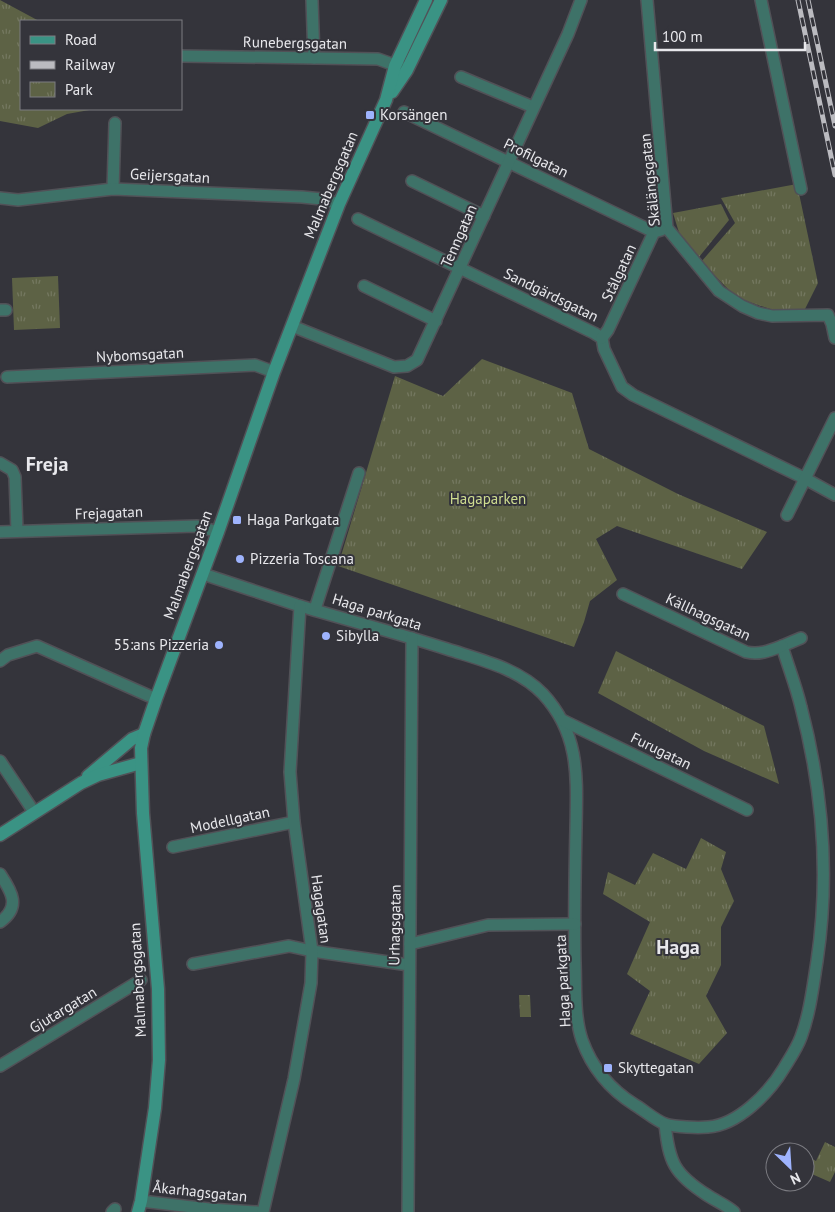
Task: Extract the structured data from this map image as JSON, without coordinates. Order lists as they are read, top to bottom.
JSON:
{
  "streets": {
    "main road": ["Malmabergsgatan"],
    "street": [
      "Runebergsgatan",
      "Profilgatan",
      "Geijersgatan",
      "Skälängsgatan",
      "Tenngatan",
      "Stålgatan",
      "Sandgärdsgatan",
      "Nybomsgatan",
      "Frejagatan",
      "Haga parkgata",
      "Källhagsgatan",
      "Furugatan",
      "Modellgatan",
      "Hagagatan",
      "Urhagsgatan",
      "Gjutargatan",
      "Åkarhagsgatan"
    ]
  },
  "crossings": [
    ["Runebergsgatan", "Malmabergsgatan"],
    ["Profilgatan", "Tenngatan"],
    ["Profilgatan", "Stålgatan"],
    ["Geijersgatan", "Malmabergsgatan"],
    ["Skälängsgatan", "Stålgatan"],
    ["Malmabergsgatan", "Tenngatan"],
    ["Malmabergsgatan", "Nybomsgatan"],
    ["Malmabergsgatan", "Frejagatan"],
    ["Malmabergsgatan", "Haga parkgata"],
    ["Malmabergsgatan", "Åkarhagsgatan"],
    ["Tenngatan", "Sandgärdsgatan"],
    ["Stålgatan", "Sandgärdsgatan"],
    ["Haga parkgata", "Källhagsgatan"],
    ["Haga parkgata", "Furugatan"],
    ["Haga parkgata", "Hagagatan"],
    ["Haga parkgata", "Urhagsgatan"],
    ["Modellgatan", "Hagagatan"]
  ],
  "districts": ["Freja", "Haga"],
  "parks": ["Hagaparken"],
  "places": {
    "transit": ["Korsängen", "Haga Parkgata", "Skyttegatan"],
    "other": ["Pizzeria Toscana", "Sibylla", "55:ans Pizzeria"]
  },
  "legend": ["Road", "Railway", "Park"],
  "scale_bar": "100 m",
  "north": "bottom right"
}
